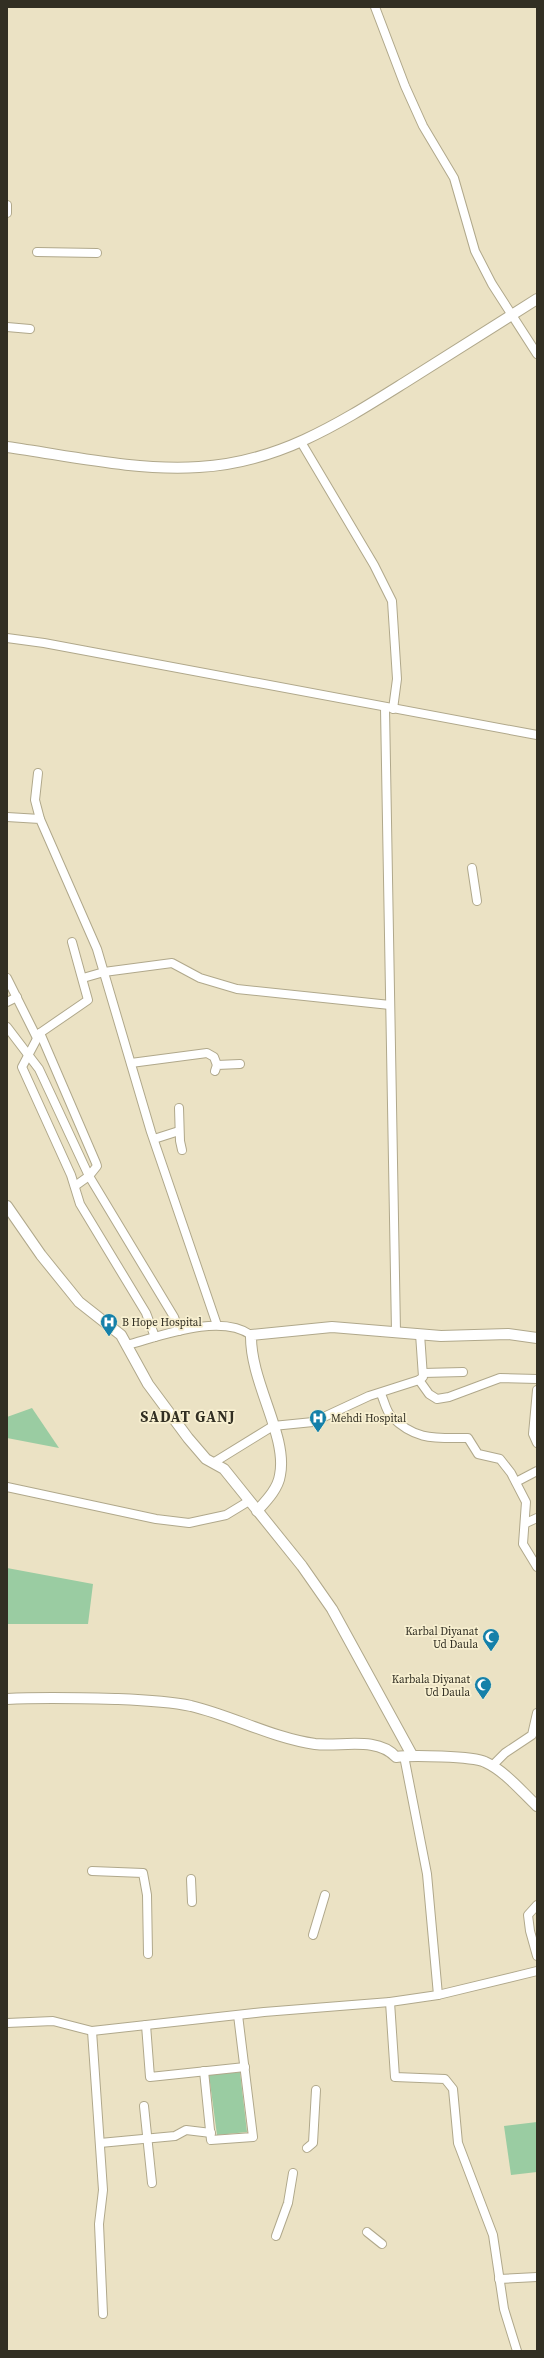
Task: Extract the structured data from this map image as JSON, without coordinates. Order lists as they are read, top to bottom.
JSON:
{
  "districts": ["SADAT GANJ"],
  "places": {
    "hospital": ["B Hope Hospital", "Mehdi Hospital"],
    "mosque": ["Karbal Diyanat Ud Daula", "Karbala Diyanat Ud Daula"]
  }
}
